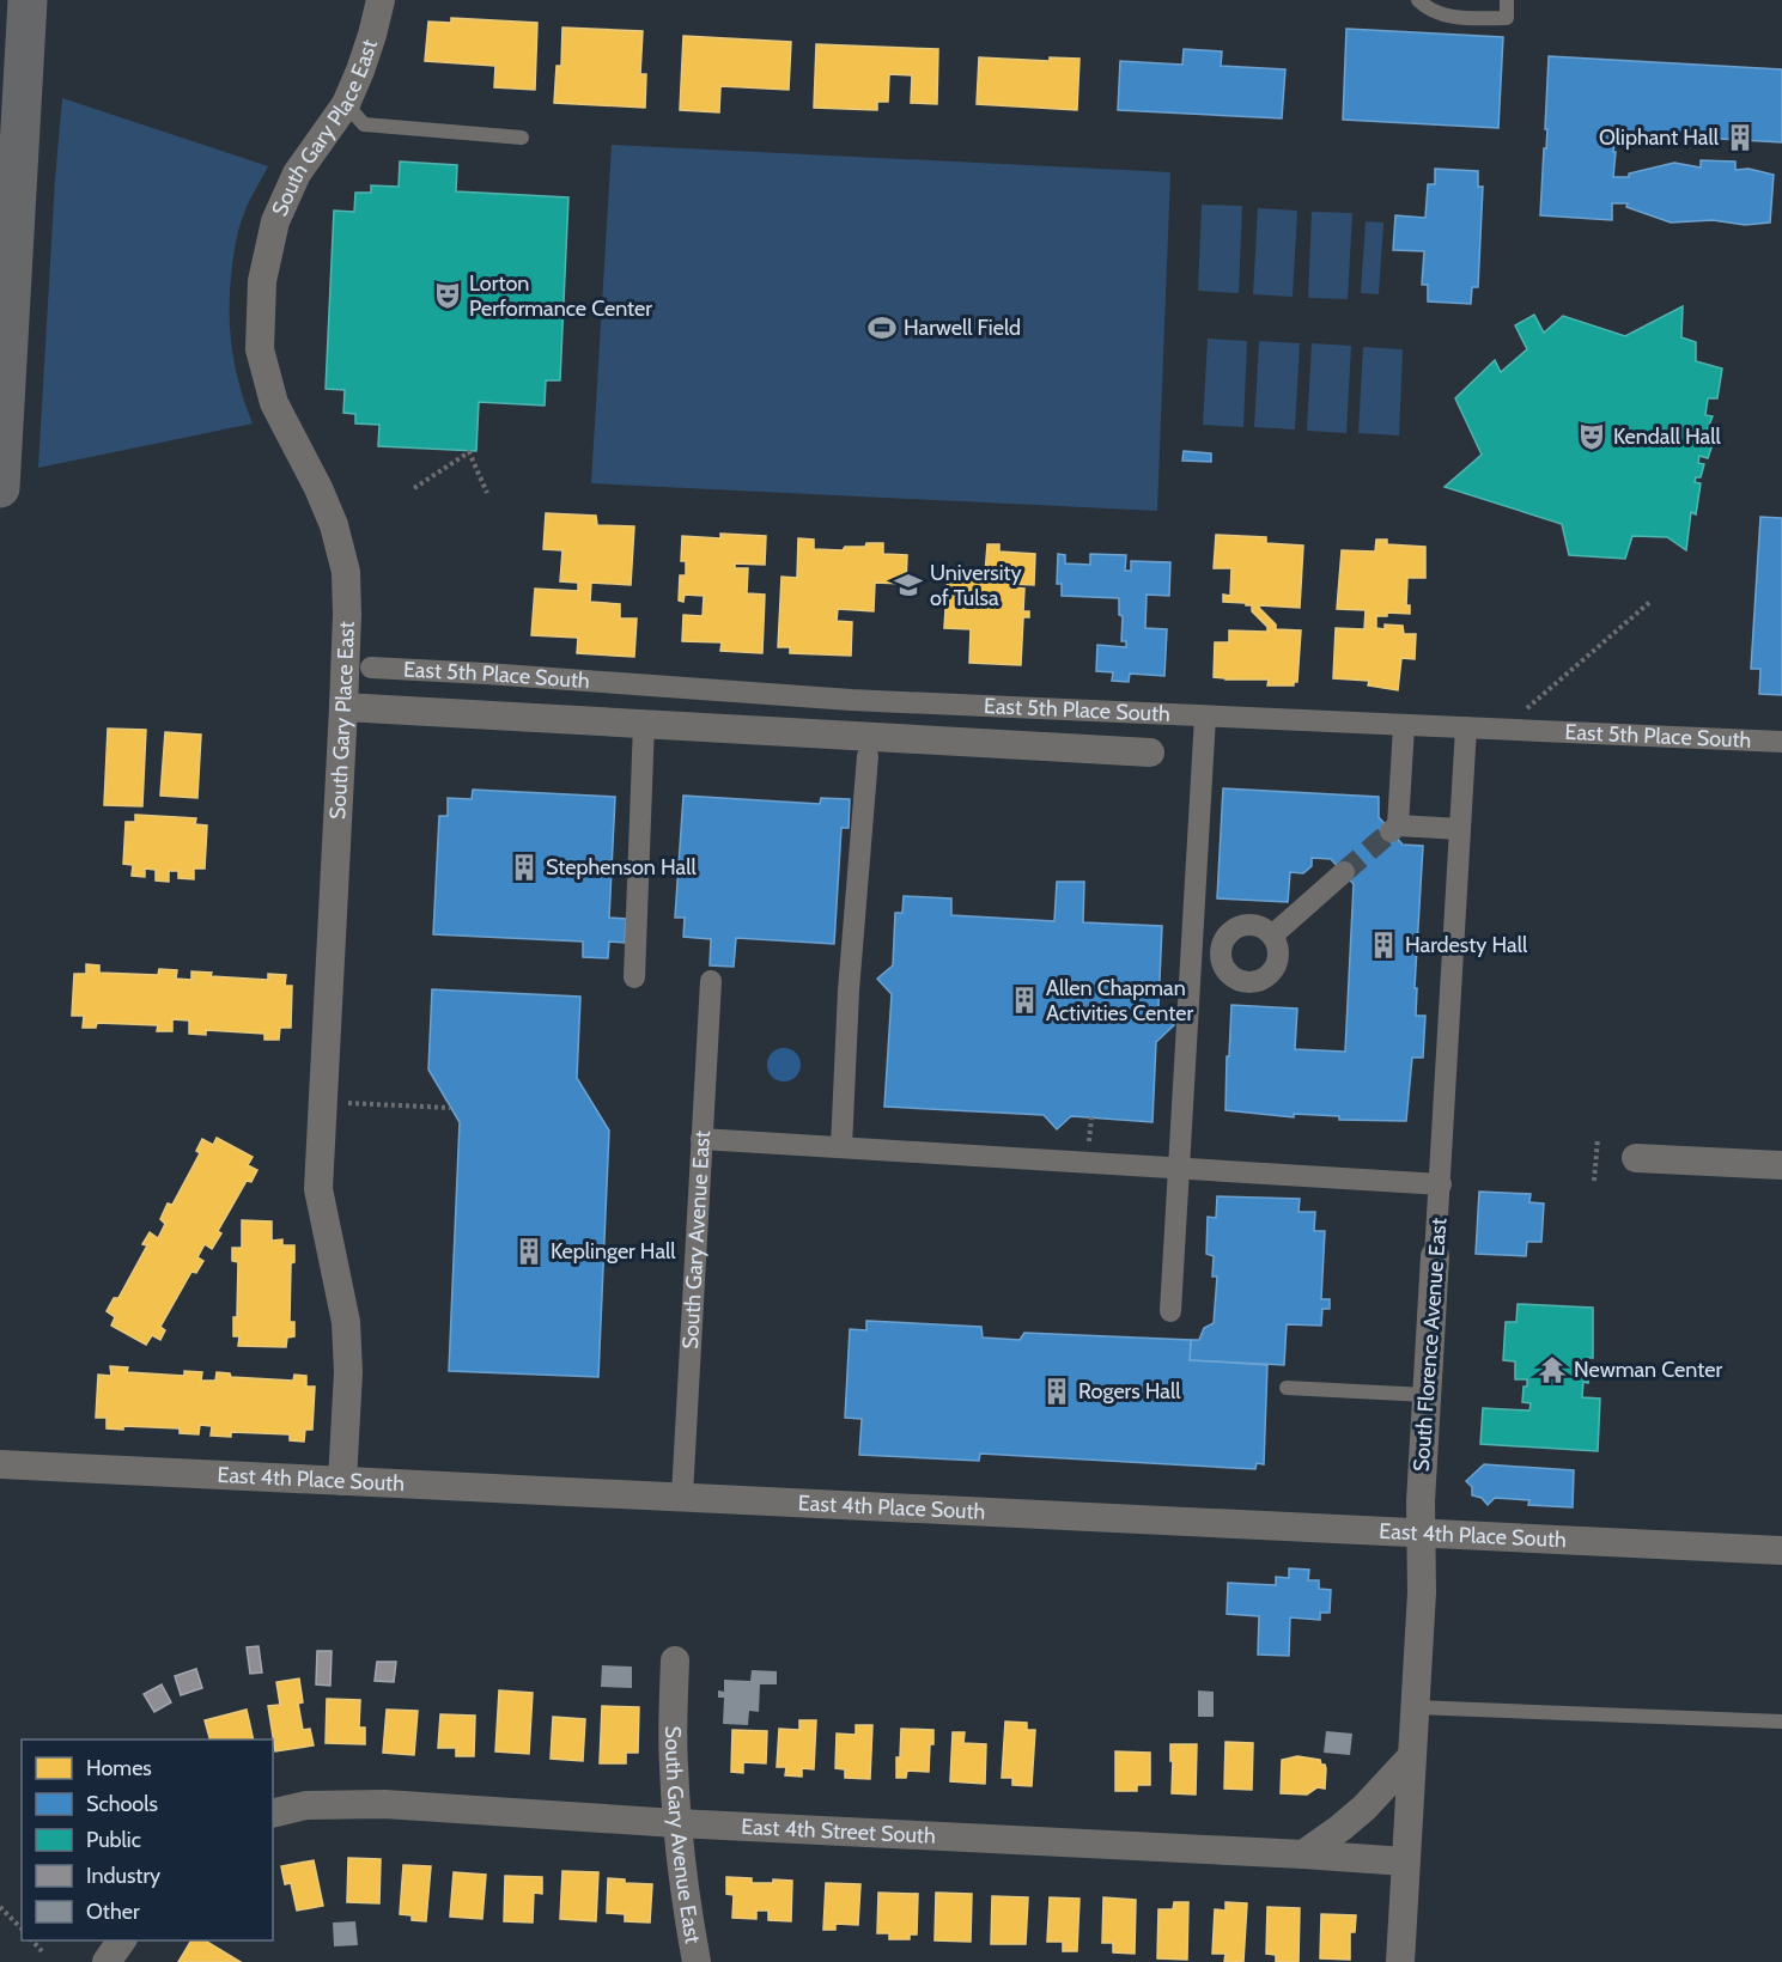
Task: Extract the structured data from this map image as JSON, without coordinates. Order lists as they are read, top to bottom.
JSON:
{
  "streets": {
    "street": [
      "South Gary Place East",
      "East 5th Place South",
      "South Gary Avenue East",
      "South Florence Avenue East",
      "East 4th Place South",
      "East 4th Street South"
    ]
  },
  "crossings": [
    ["South Gary Place East", "East 5th Place South"],
    ["South Gary Place East", "East 4th Place South"],
    ["East 5th Place South", "South Florence Avenue East"],
    ["South Gary Avenue East", "East 4th Place South"],
    ["South Gary Avenue East", "East 4th Street South"],
    ["South Florence Avenue East", "East 4th Place South"],
    ["South Florence Avenue East", "East 4th Street South"]
  ],
  "places": {
    "building": [
      "Oliphant Hall",
      "Stephenson Hall",
      "Hardesty Hall",
      "Allen Chapman Activities Center",
      "Keplinger Hall",
      "Rogers Hall"
    ],
    "theatre": ["Lorton Performance Center", "Kendall Hall"],
    "sports": ["Harwell Field"],
    "school or university": ["University of Tulsa"],
    "temple": ["Newman Center"]
  },
  "legend": [
    "Homes",
    "Schools",
    "Public",
    "Industry",
    "Other"
  ]
}
